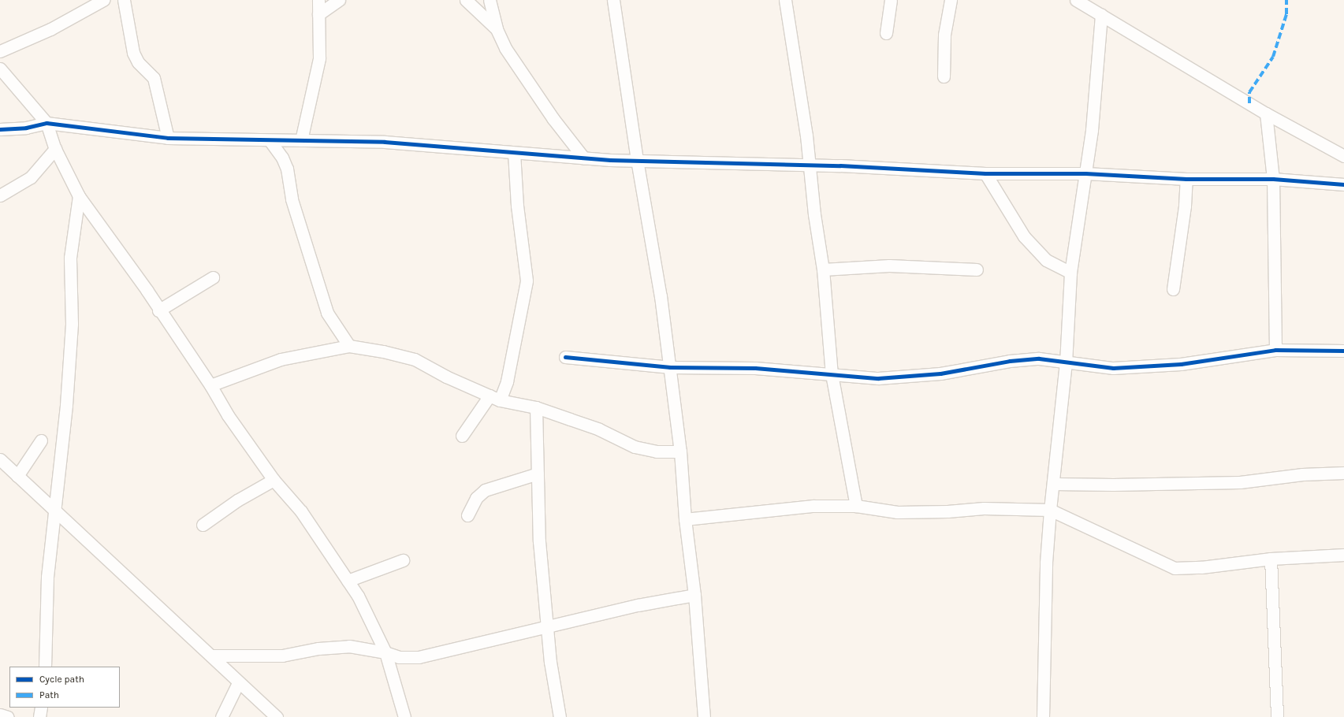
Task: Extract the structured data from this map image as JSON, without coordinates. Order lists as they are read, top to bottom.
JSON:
{
  "legend": ["Cycle path", "Path"]
}
